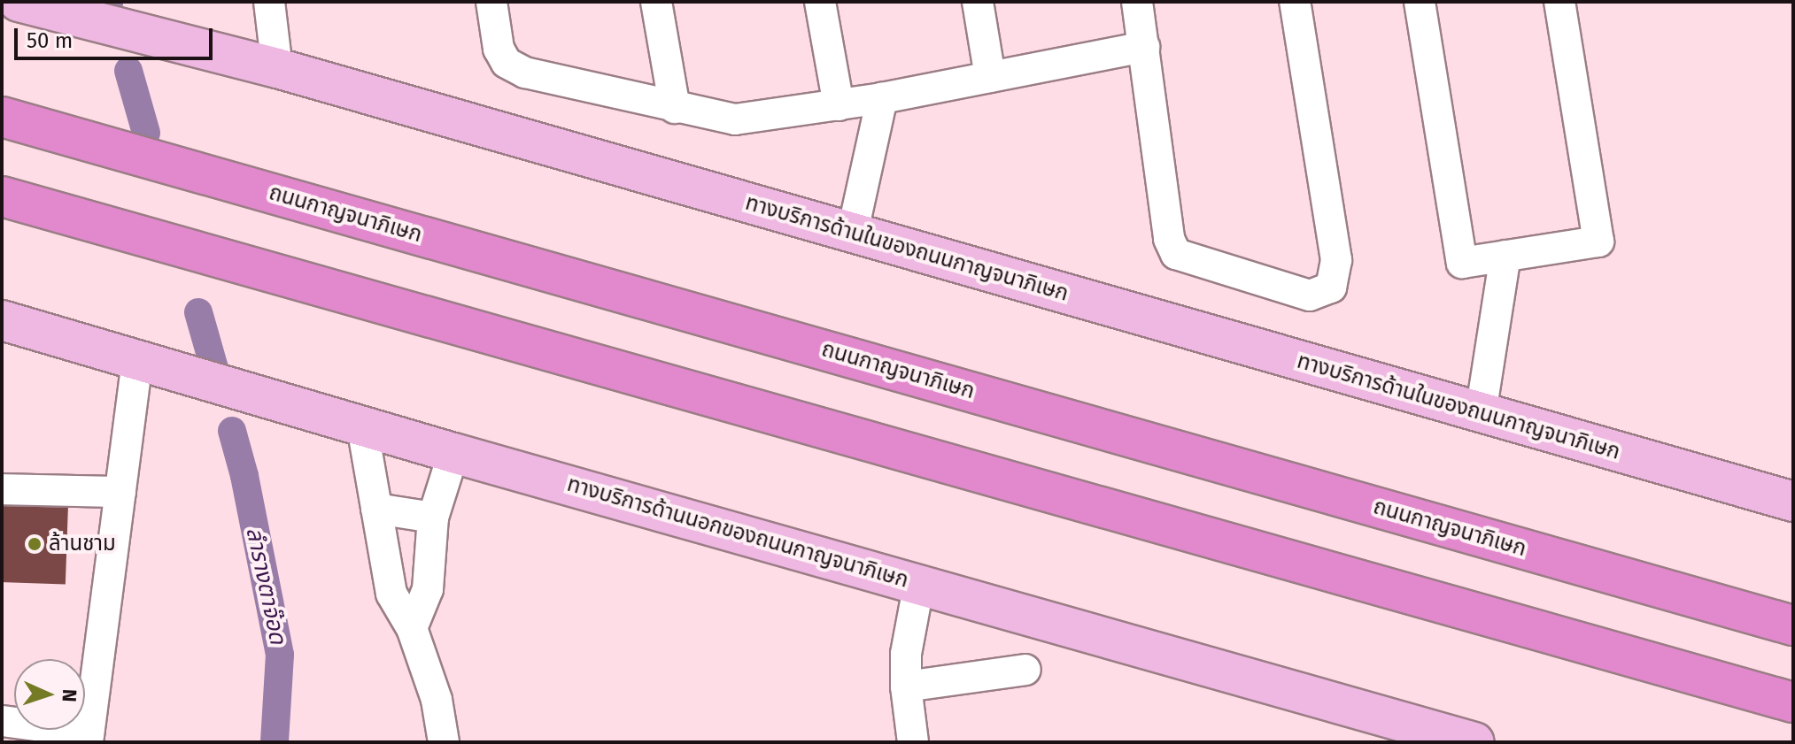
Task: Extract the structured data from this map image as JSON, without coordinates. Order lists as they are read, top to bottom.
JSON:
{
  "streets": {
    "highway": ["ถนนกาญจนาภิเษก"],
    "main road": ["ทางบริการด้านในของถนนกาญจนาภิเษก", "ทางบริการด้านนอกของถนนกาญจนาภิเษก"]
  },
  "water": ["ลำรางตาจ๊อด"],
  "places": ["ล้านชาม"],
  "scale_bar": "50 m",
  "north": "right"
}
